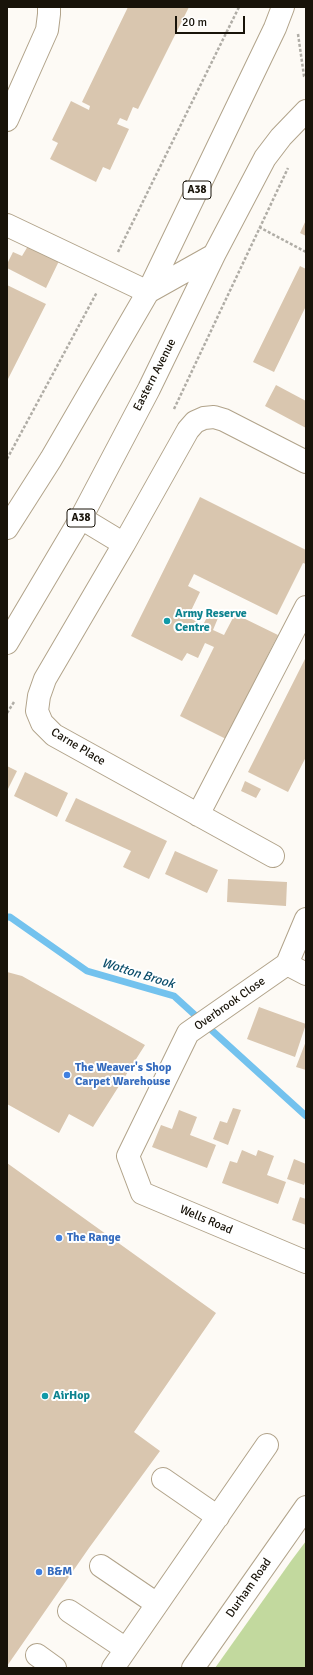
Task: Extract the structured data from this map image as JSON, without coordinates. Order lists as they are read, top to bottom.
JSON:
{
  "streets": {
    "main road": [
      "A38",
      "Eastern Avenue",
      "Carne Place",
      "Overbrook Close",
      "Wells Road",
      "Durham Road"
    ]
  },
  "crossings": [
    ["Overbrook Close", "Wells Road"]
  ],
  "water": ["Wotton Brook"],
  "places": [
    "Army Reserve Centre",
    "The Weaver's Shop Carpet Warehouse",
    "The Range",
    "AirHop",
    "B&M"
  ],
  "scale_bar": "20 m"
}
